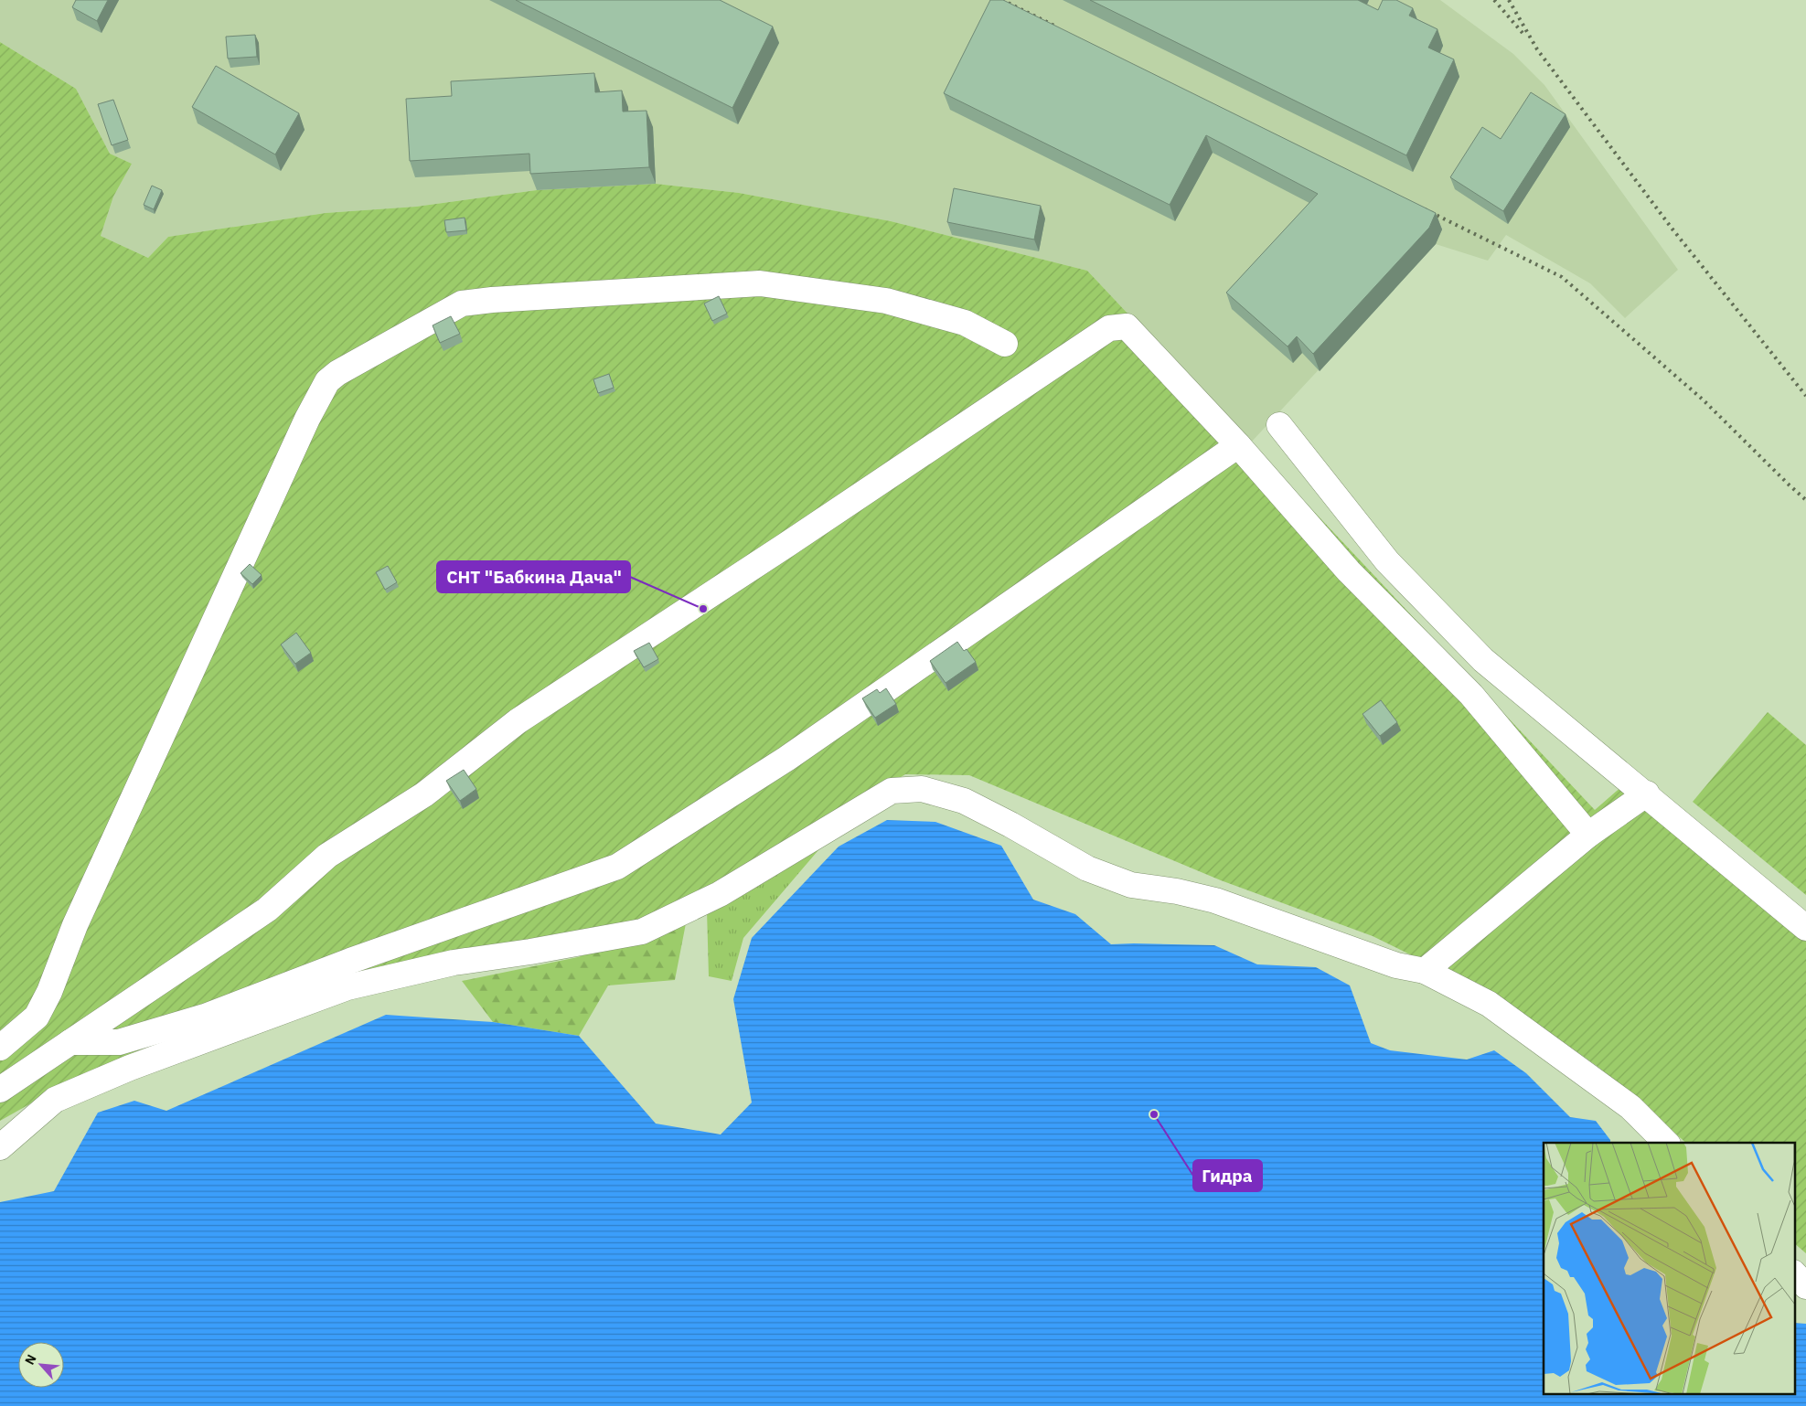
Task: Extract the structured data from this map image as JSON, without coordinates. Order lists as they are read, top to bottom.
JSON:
{
  "places": ["СНТ \"Бабкина Дача\"", "Гидра"],
  "north": "top left"
}
